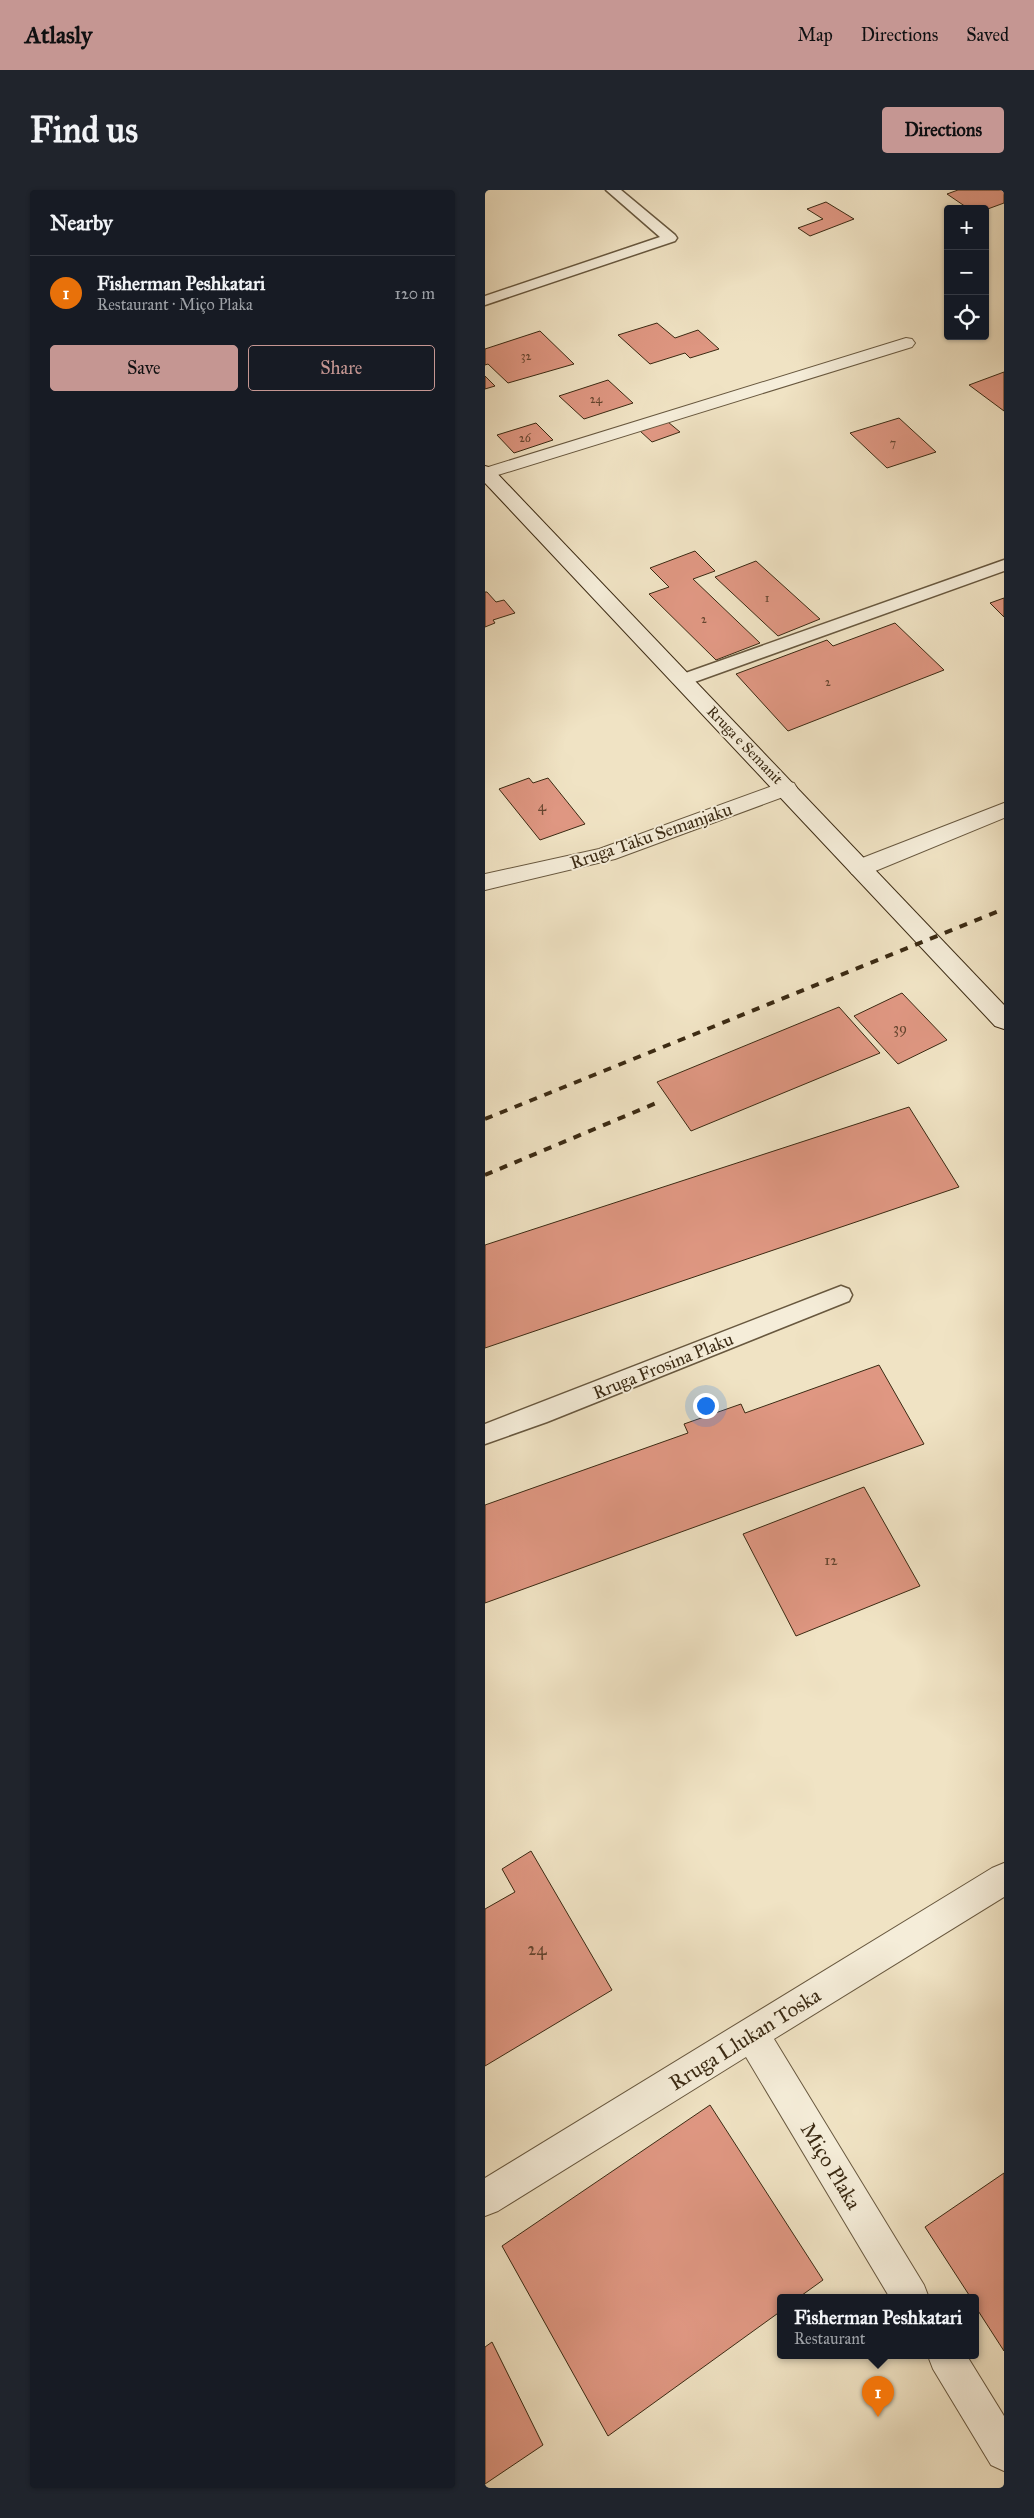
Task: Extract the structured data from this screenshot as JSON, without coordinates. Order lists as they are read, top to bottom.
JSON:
{
  "streets": {
    "street": [
      "Rruga e Semanit",
      "Rruga Taku Semanjaku",
      "Rruga Llukan Toska",
      "Miço Plaka"
    ],
    "lane": ["Rruga Frosina Plaku"]
  },
  "crossings": [
    ["Rruga e Semanit", "Rruga Taku Semanjaku"],
    ["Rruga Llukan Toska", "Miço Plaka"]
  ],
  "house_numbers": [
    "32",
    "24",
    "26",
    "7",
    "1",
    "2",
    "2",
    "4",
    "39",
    "12",
    "24"
  ],
  "page": {
    "header": "Atlasly",
    "nav": ["Map", "Directions", "Saved"],
    "buttons": [
      "Directions",
      ["Save", "Share"]
    ],
    "title": "Find us",
    "heading": "Nearby",
    "map_buttons": ["+", "−"],
    "list": [
      {
        "mark": "1",
        "name": "Fisherman Peshkatari",
        "note": "Restaurant · Miço Plaka",
        "value": "120 m"
      }
    ],
    "popup": ["Fisherman Peshkatari", "Restaurant"],
    "pins": "1"
  }
}
